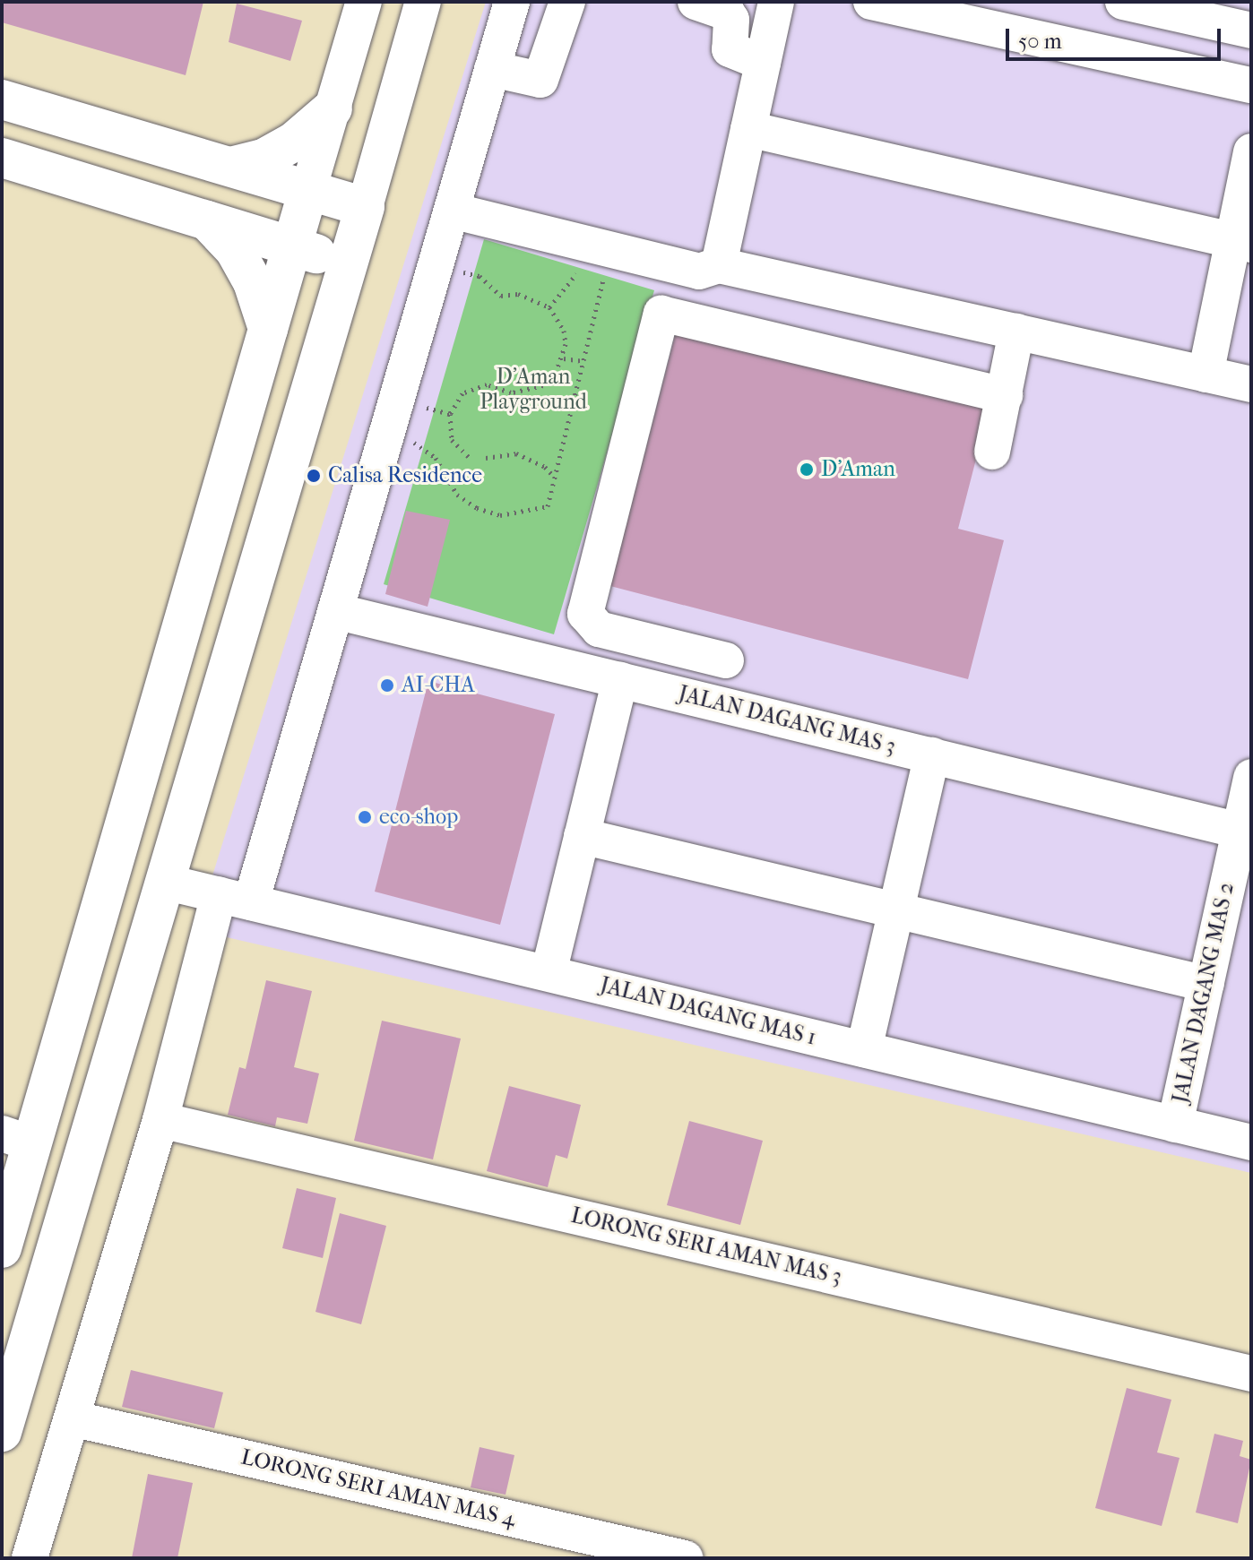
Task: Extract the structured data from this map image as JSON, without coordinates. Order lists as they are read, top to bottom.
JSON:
{
  "streets": {
    "street": [
      "JALAN DAGANG MAS 3",
      "JALAN DAGANG MAS 2",
      "JALAN DAGANG MAS 1",
      "LORONG SERI AMAN MAS 3",
      "LORONG SERI AMAN MAS 4"
    ]
  },
  "crossings": [
    ["JALAN DAGANG MAS 3", "JALAN DAGANG MAS 2"],
    ["JALAN DAGANG MAS 2", "JALAN DAGANG MAS 1"]
  ],
  "parks": ["D'Aman Playground"],
  "places": [
    "D'Aman",
    "Calisa Residence",
    "AI-CHA",
    "eco-shop"
  ],
  "scale_bar": "50 m"
}
